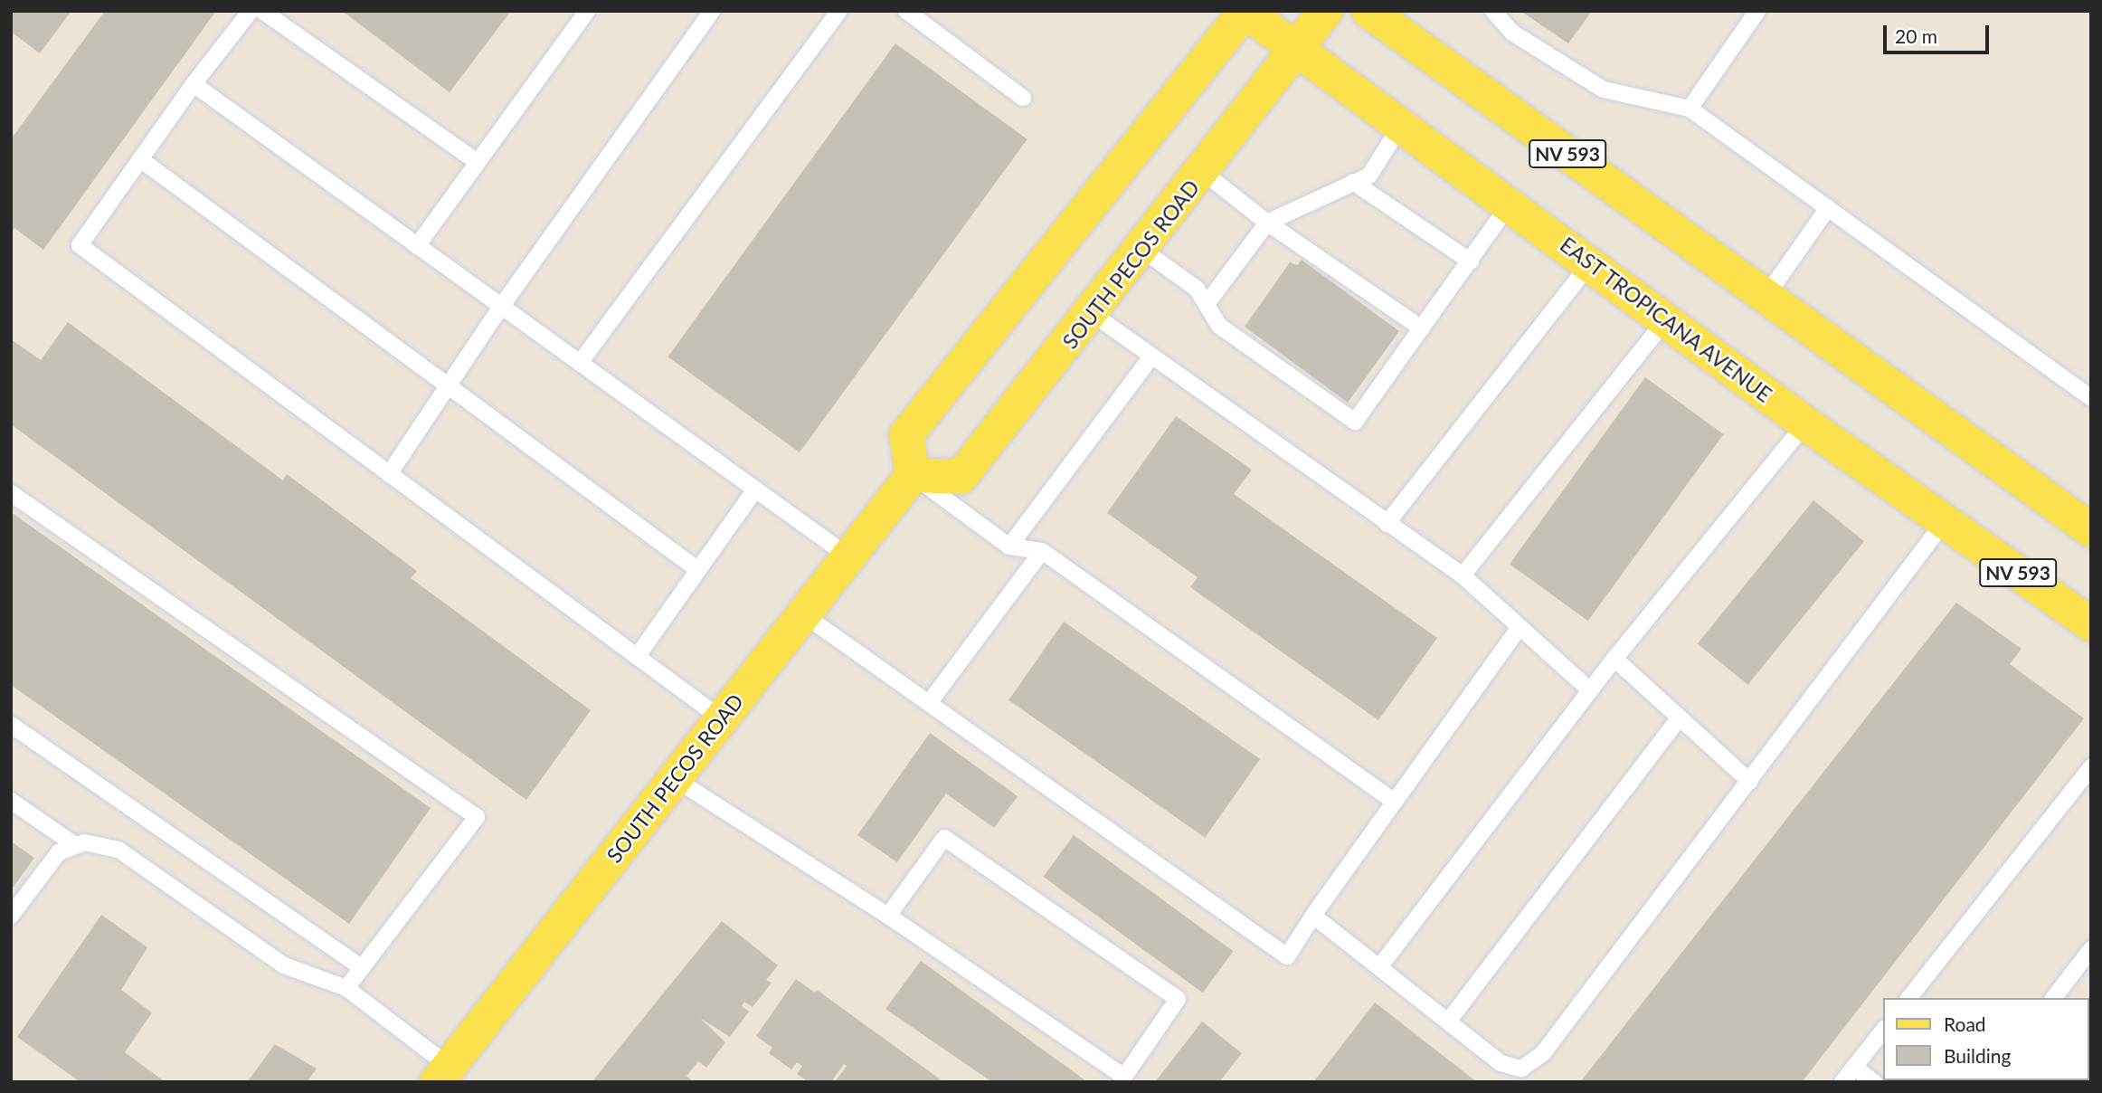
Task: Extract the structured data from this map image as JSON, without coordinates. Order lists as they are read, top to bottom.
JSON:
{
  "streets": {
    "main road": ["NV 593", "SOUTH PECOS ROAD", "EAST TROPICANA AVENUE"]
  },
  "crossings": [
    ["SOUTH PECOS ROAD", "EAST TROPICANA AVENUE"]
  ],
  "legend": ["Road", "Building"],
  "scale_bar": "20 m"
}
